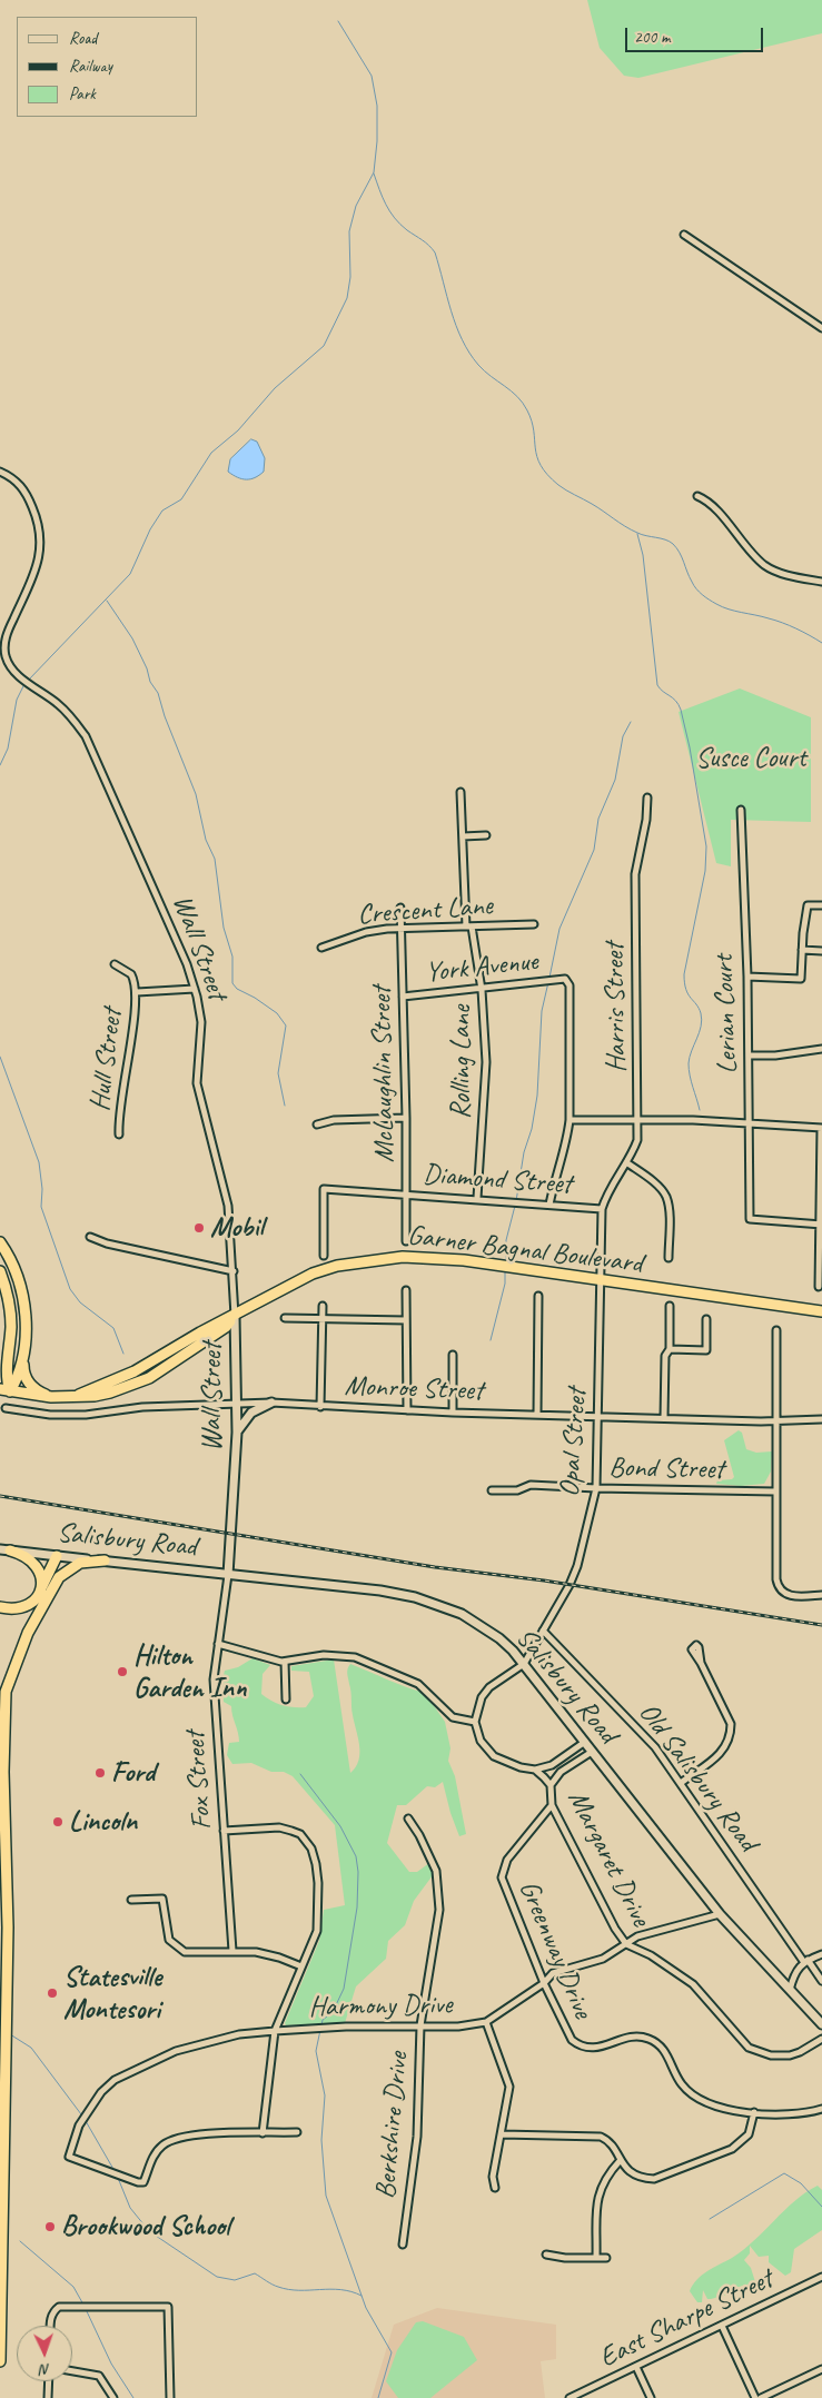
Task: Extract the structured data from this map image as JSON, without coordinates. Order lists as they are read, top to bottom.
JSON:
{
  "streets": {
    "highway": ["Garner Bagnal Boulevard"],
    "street": [
      "Crescent Lane",
      "Wall Street",
      "York Avenue",
      "Harris Street",
      "Lerian Court",
      "Hull Street",
      "Rolling Lane",
      "McLaughlin Street",
      "Diamond Street",
      "Monroe Street",
      "Opal Street",
      "Bond Street",
      "Salisbury Road",
      "Old Salisbury Road",
      "Fox Street",
      "Margaret Drive",
      "Greenway Drive",
      "Harmony Drive",
      "Berkshire Drive",
      "East Sharpe Street"
    ]
  },
  "crossings": [
    ["Crescent Lane", "Rolling Lane"],
    ["Crescent Lane", "McLaughlin Street"],
    ["Wall Street", "Garner Bagnal Boulevard"],
    ["Wall Street", "Monroe Street"],
    ["Wall Street", "Salisbury Road"],
    ["Wall Street", "Fox Street"],
    ["York Avenue", "Rolling Lane"],
    ["York Avenue", "McLaughlin Street"],
    ["Harris Street", "Diamond Street"],
    ["Harris Street", "Opal Street"],
    ["Rolling Lane", "Diamond Street"],
    ["McLaughlin Street", "Diamond Street"],
    ["Diamond Street", "Opal Street"],
    ["Garner Bagnal Boulevard", "Opal Street"],
    ["Monroe Street", "Opal Street"],
    ["Opal Street", "Bond Street"],
    ["Opal Street", "Salisbury Road"],
    ["Opal Street", "Old Salisbury Road"],
    ["Salisbury Road", "Fox Street"],
    ["Salisbury Road", "Harmony Drive"],
    ["Margaret Drive", "Greenway Drive"],
    ["Margaret Drive", "Harmony Drive"],
    ["Greenway Drive", "Harmony Drive"],
    ["Harmony Drive", "Berkshire Drive"]
  ],
  "parks": ["Susce Court"],
  "places": [
    "Mobil",
    "Hilton Garden Inn",
    "Ford",
    "Lincoln",
    "Statesville Montesori",
    "Brookwood School"
  ],
  "legend": ["Road", "Railway", "Park"],
  "scale_bar": "200 m",
  "north": "bottom"
}
